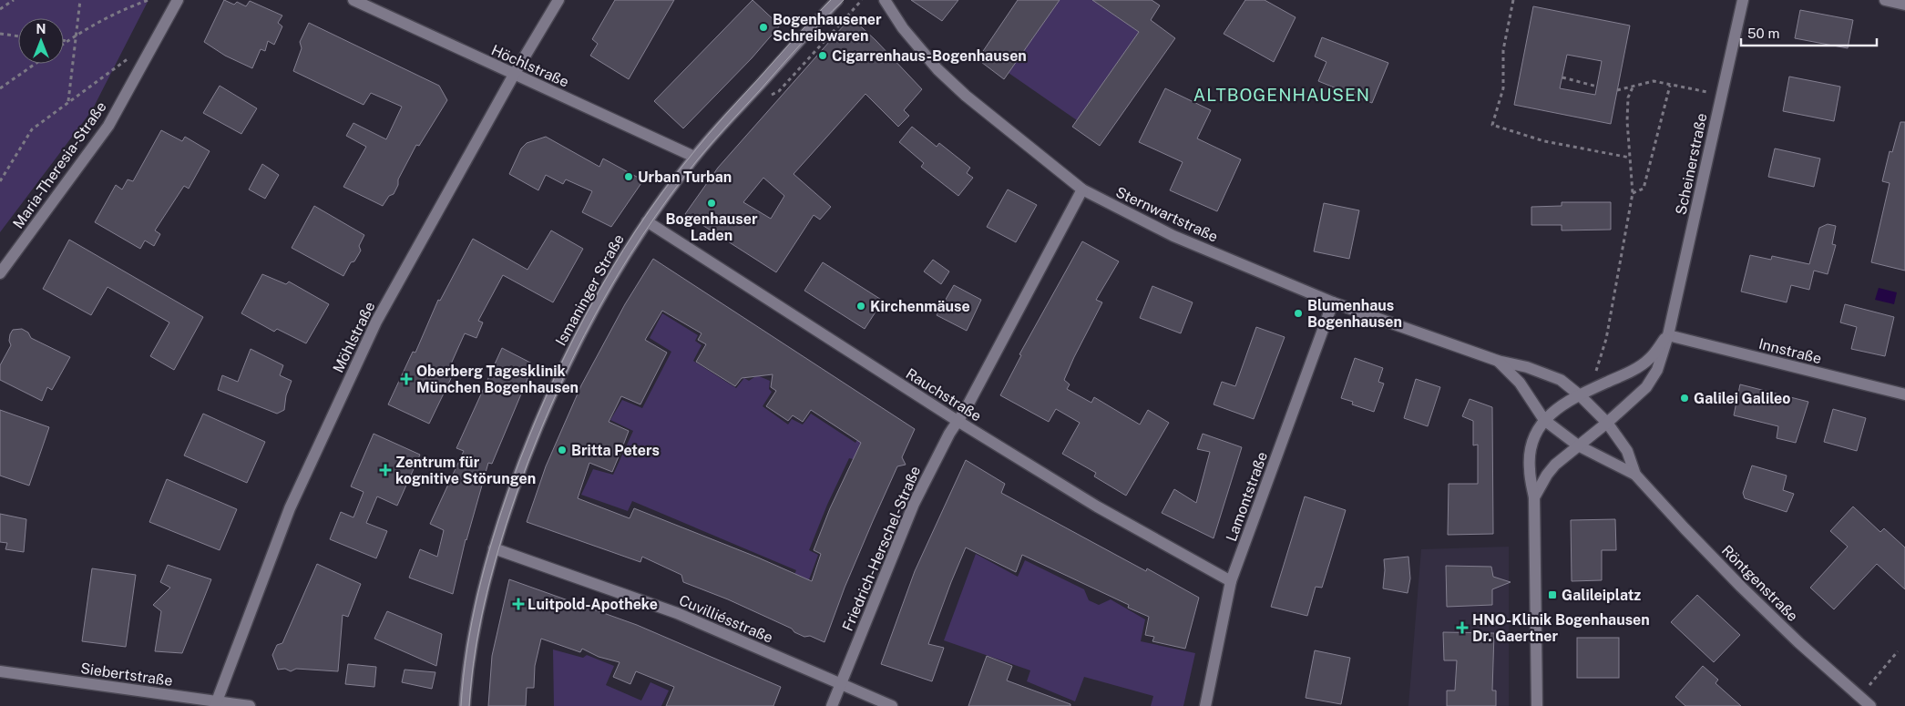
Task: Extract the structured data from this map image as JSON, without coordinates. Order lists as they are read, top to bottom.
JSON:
{
  "streets": {
    "street": [
      "Höchlstraße",
      "Scheinerstraße",
      "Maria-Theresia-Straße",
      "Sternwartstraße",
      "Ismaninger Straße",
      "Möhlstraße",
      "Innstraße",
      "Rauchstraße",
      "Lamontstraße",
      "Friedrich-Herschel-Straße",
      "Röntgenstraße",
      "Cuvilliésstraße",
      "Siebertstraße"
    ]
  },
  "crossings": [
    ["Höchlstraße", "Ismaninger Straße"],
    ["Höchlstraße", "Möhlstraße"],
    ["Scheinerstraße", "Innstraße"],
    ["Sternwartstraße", "Lamontstraße"],
    ["Sternwartstraße", "Friedrich-Herschel-Straße"],
    ["Ismaninger Straße", "Rauchstraße"],
    ["Ismaninger Straße", "Cuvilliésstraße"],
    ["Möhlstraße", "Siebertstraße"],
    ["Rauchstraße", "Lamontstraße"],
    ["Rauchstraße", "Friedrich-Herschel-Straße"],
    ["Friedrich-Herschel-Straße", "Cuvilliésstraße"]
  ],
  "districts": ["ALTBOGENHAUSEN"],
  "places": {
    "other": [
      "Bogenhausener Schreibwaren",
      "Cigarrenhaus-Bogenhausen",
      "Urban Turban",
      "Bogenhauser Laden",
      "Kirchenmäuse",
      "Blumenhaus Bogenhausen",
      "Galilei Galileo",
      "Britta Peters"
    ],
    "health": [
      "Oberberg Tagesklinik München Bogenhausen",
      "Zentrum für kognitive Störungen",
      "Luitpold-Apotheke",
      "HNO-Klinik Bogenhausen Dr. Gaertner"
    ],
    "transit": ["Galileiplatz"]
  },
  "scale_bar": "50 m",
  "north": "top"
}
